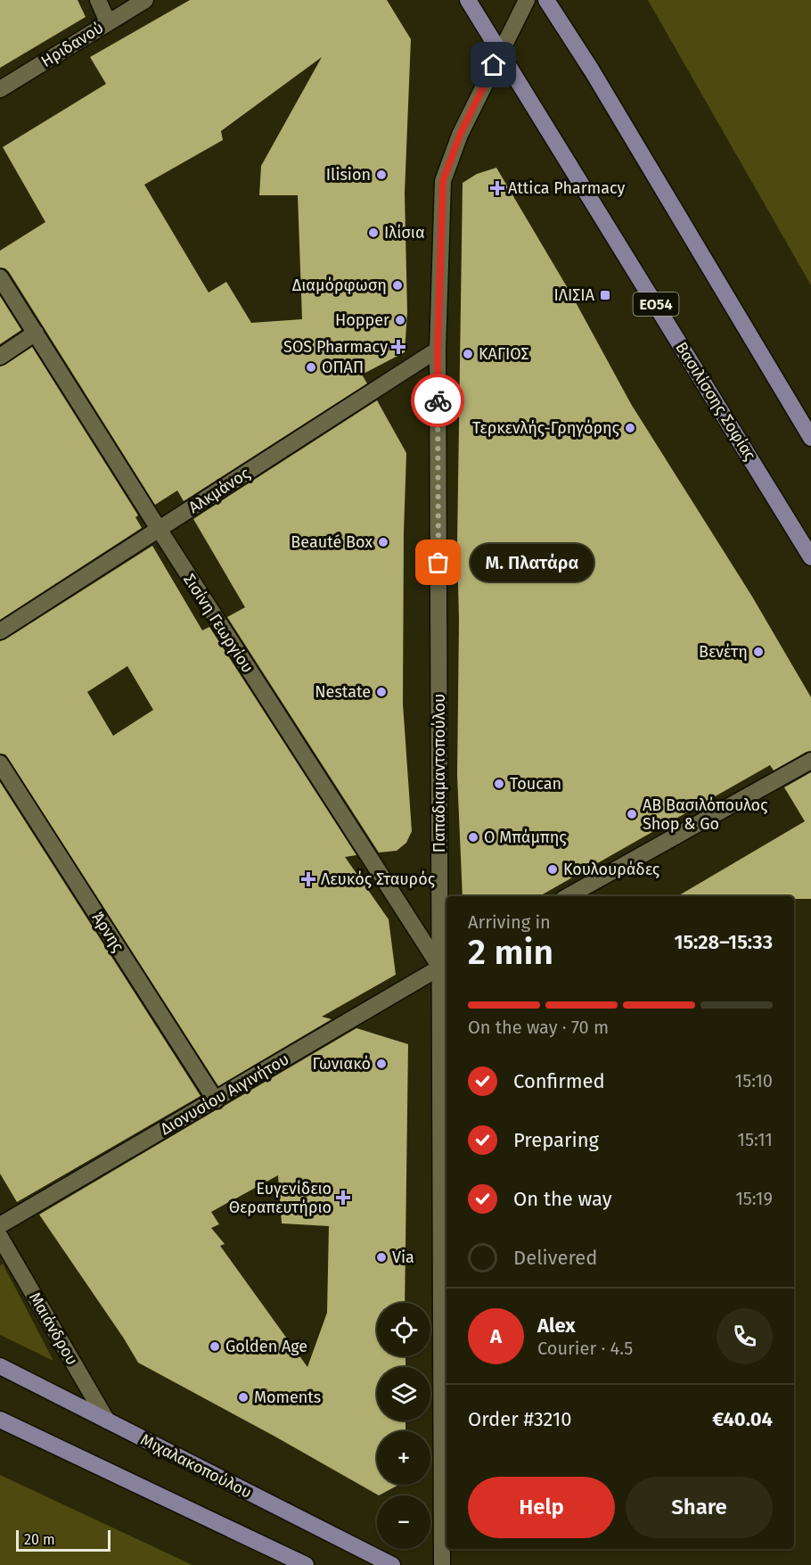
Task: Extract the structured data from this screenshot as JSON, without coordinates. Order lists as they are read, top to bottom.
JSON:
{
  "streets": {
    "main road": ["ΕΟ54", "Βασιλίσσης Σοφίας", "Μιχαλακοπούλου"],
    "street": [
      "Ηριδανού",
      "Αλκμάνος",
      "Σισίνη Γεωργίου",
      "Παπαδιαμαντοπούλου",
      "Άρνης",
      "Διονυσίου Αιγινήτου",
      "Μαιάνδρου"
    ]
  },
  "crossings": [
    ["Βασιλίσσης Σοφίας", "Παπαδιαμαντοπούλου"],
    ["Αλκμάνος", "Σισίνη Γεωργίου"],
    ["Αλκμάνος", "Παπαδιαμαντοπούλου"],
    ["Σισίνη Γεωργίου", "Παπαδιαμαντοπούλου"],
    ["Σισίνη Γεωργίου", "Διονυσίου Αιγινήτου"],
    ["Παπαδιαμαντοπούλου", "Διονυσίου Αιγινήτου"],
    ["Άρνης", "Διονυσίου Αιγινήτου"],
    ["Μαιάνδρου", "Μιχαλακοπούλου"]
  ],
  "places": {
    "other": [
      "Ilision",
      "Ιλίσια",
      "Διαμόρφωση",
      "Hopper",
      "ΚΑΓΙΟΣ",
      "ΟΠΑΠ",
      "Τερκενλής-Γρηγόρης",
      "Beauté Box",
      "Μ. Πλατάρα",
      "Βενέτη",
      "Nestate",
      "Toucan",
      "ΑΒ Βασιλόπουλος Shop & Go",
      "Ο Μπάμπης",
      "Κουλουράδες",
      "Γωνιακό",
      "Via",
      "Golden Age",
      "Moments"
    ],
    "health": [
      "Attica Pharmacy",
      "SOS Pharmacy",
      "Λευκός Σταυρός",
      "Ευγενίδειο Θεραπευτήριο"
    ],
    "transit": ["ΙΛΙΣΙΑ"]
  },
  "scale_bar": "20 m",
  "page": {
    "bubble": "Μ. Πλατάρα",
    "heading": ["2 min", "Arriving in", "15:28–15:33"],
    "panel": [
      "Alex",
      "Courier · 4.5",
      "Order #3210",
      "€40.04"
    ],
    "bar": "On the way · 70 m",
    "list": [
      ["Confirmed", "15:10"],
      ["Preparing", "15:11"],
      ["On the way", "15:19"],
      "Delivered"
    ],
    "map_buttons": ["+", "−"],
    "round": "A",
    "buttons": ["Help", "Share"],
    "scale": "20 m"
  }
}
